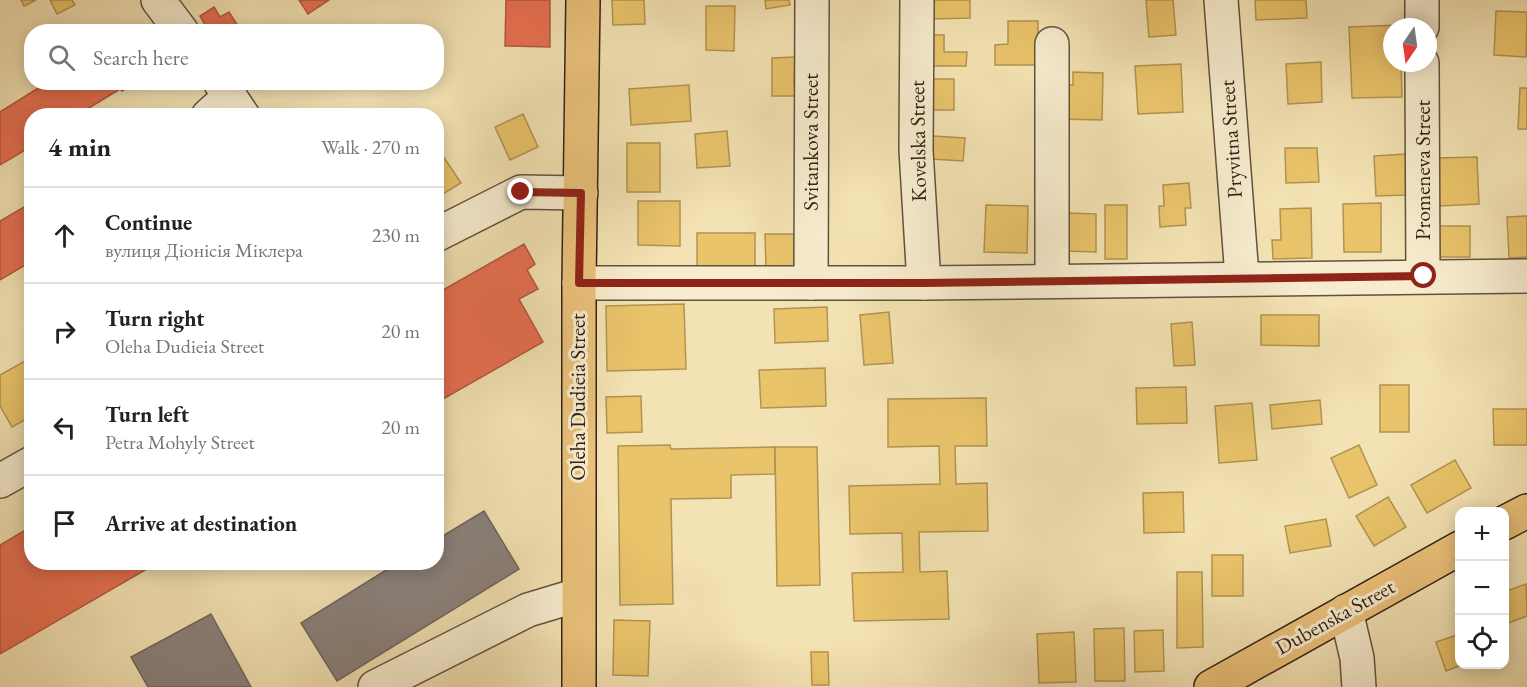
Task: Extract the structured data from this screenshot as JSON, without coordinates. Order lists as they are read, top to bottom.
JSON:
{
  "streets": {
    "main road": ["Oleha Dudieia Street", "Dubenska Street"],
    "street": [
      "Pryvitna Street",
      "Kovelska Street",
      "Svitankova Street",
      "Promeneva Street"
    ]
  },
  "north": "bottom",
  "page": {
    "search": "Search here",
    "heading": ["4 min", "Walk · 270 m"],
    "list": [
      ["Continue", "вулиця Діонісія Міклера", "230 m"],
      ["Turn right", "Oleha Dudieia Street", "20 m"],
      ["Turn left", "Petra Mohyly Street", "20 m"],
      "Arrive at destination"
    ],
    "map_buttons": ["+", "−"]
  }
}
